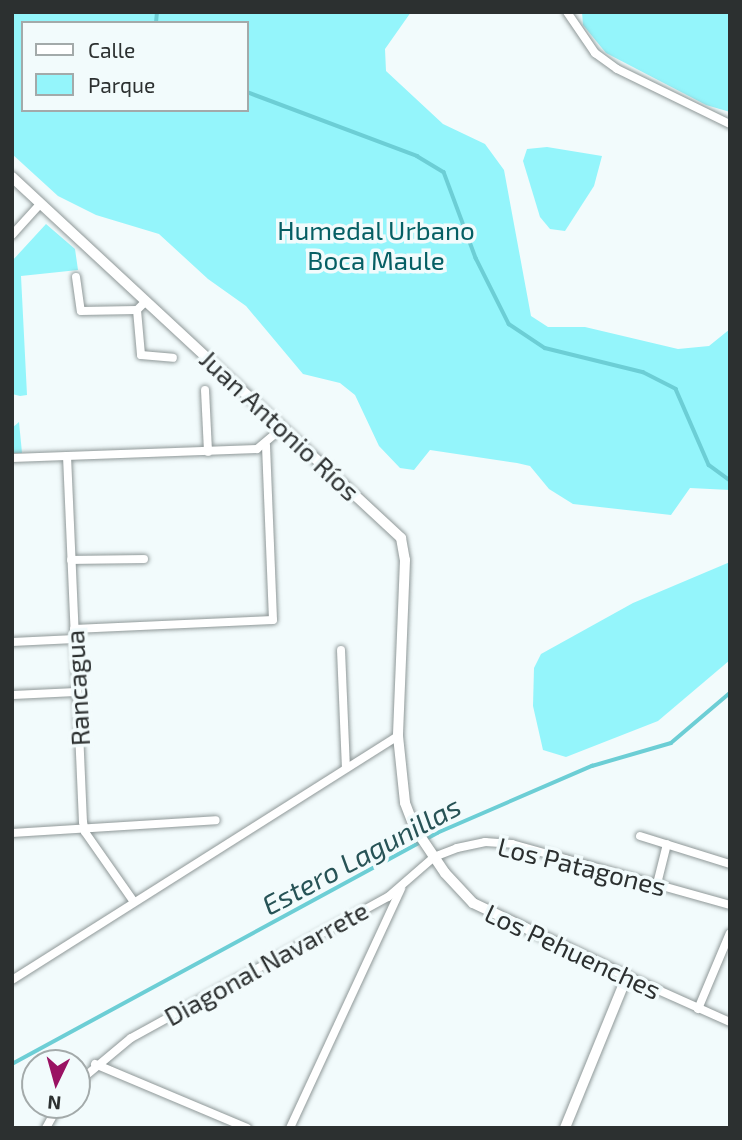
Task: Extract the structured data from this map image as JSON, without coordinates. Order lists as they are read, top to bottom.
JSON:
{
  "streets": {
    "street": [
      "Juan Antonio Ríos",
      "Rancagua",
      "Los Patagones",
      "Los Pehuenches",
      "Diagonal Navarrete"
    ]
  },
  "crossings": [
    ["Juan Antonio Ríos", "Los Patagones"],
    ["Juan Antonio Ríos", "Los Pehuenches"],
    ["Juan Antonio Ríos", "Diagonal Navarrete"],
    ["Los Patagones", "Los Pehuenches"],
    ["Los Patagones", "Diagonal Navarrete"],
    ["Los Pehuenches", "Diagonal Navarrete"]
  ],
  "water": ["Estero Lagunillas"],
  "parks": ["Humedal Urbano Boca Maule"],
  "legend": ["Calle", "Parque"],
  "north": "bottom"
}
